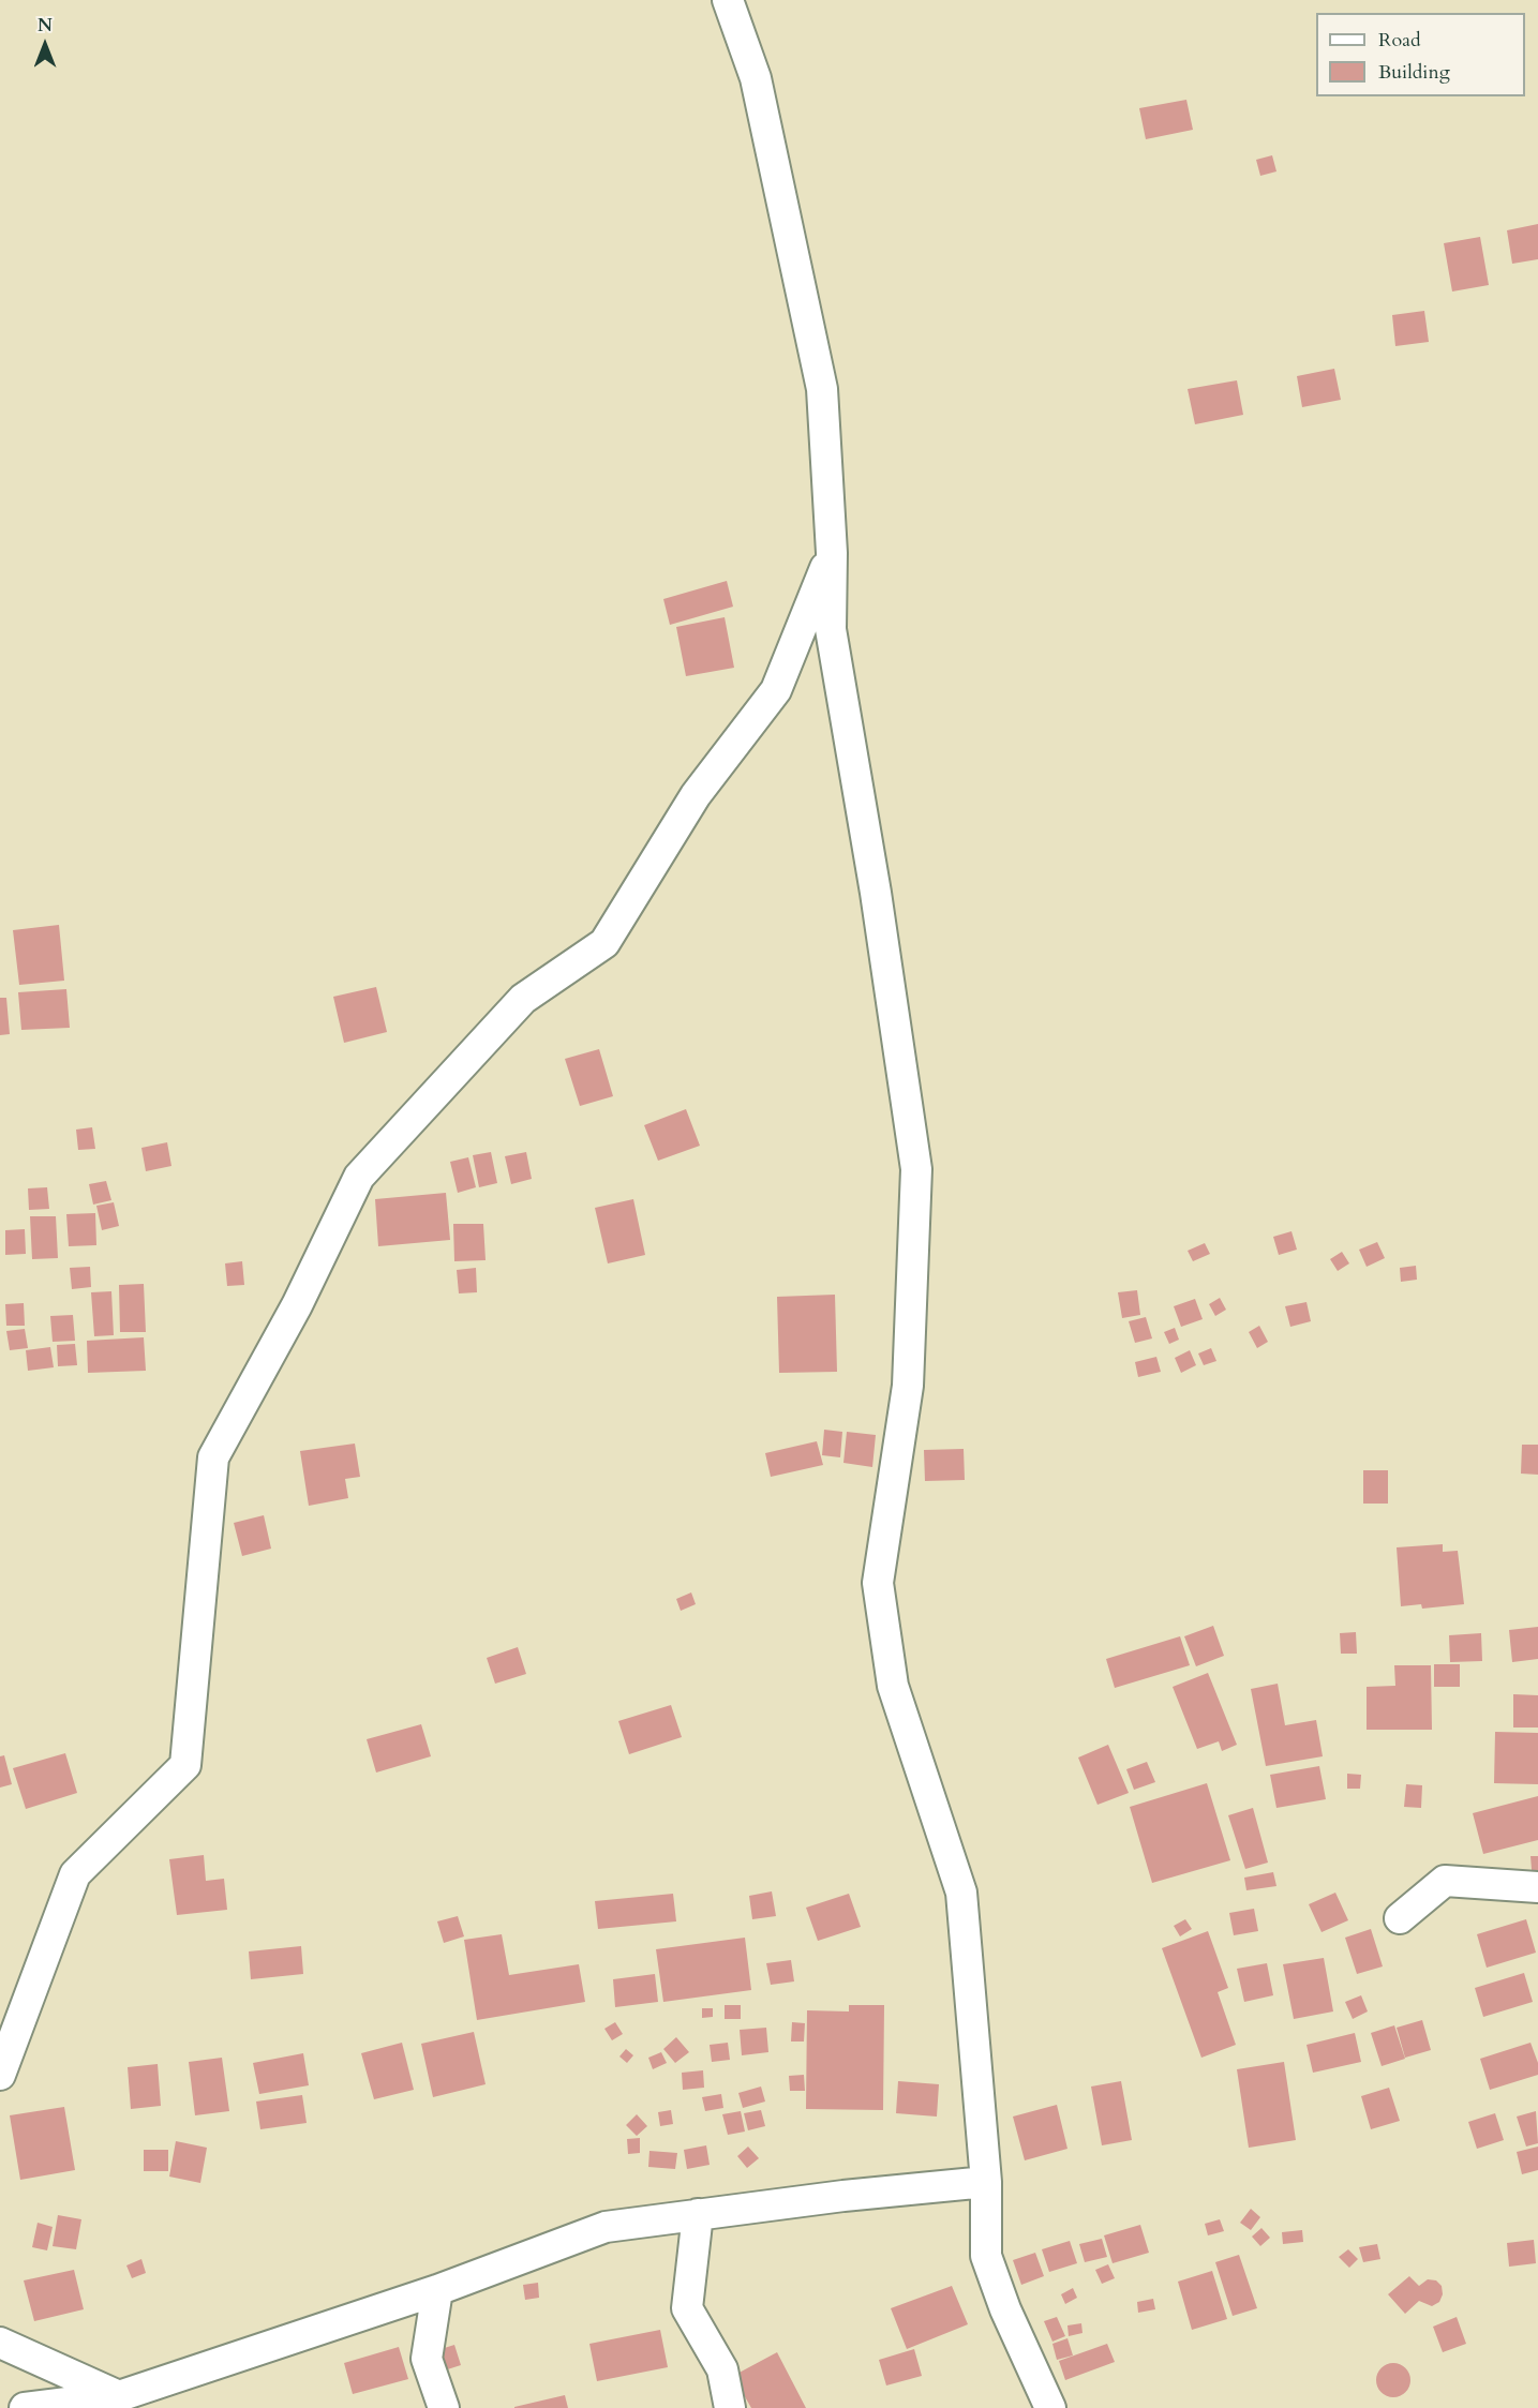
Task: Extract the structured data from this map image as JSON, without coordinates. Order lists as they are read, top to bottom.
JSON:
{
  "legend": ["Road", "Building"],
  "north": "top"
}
